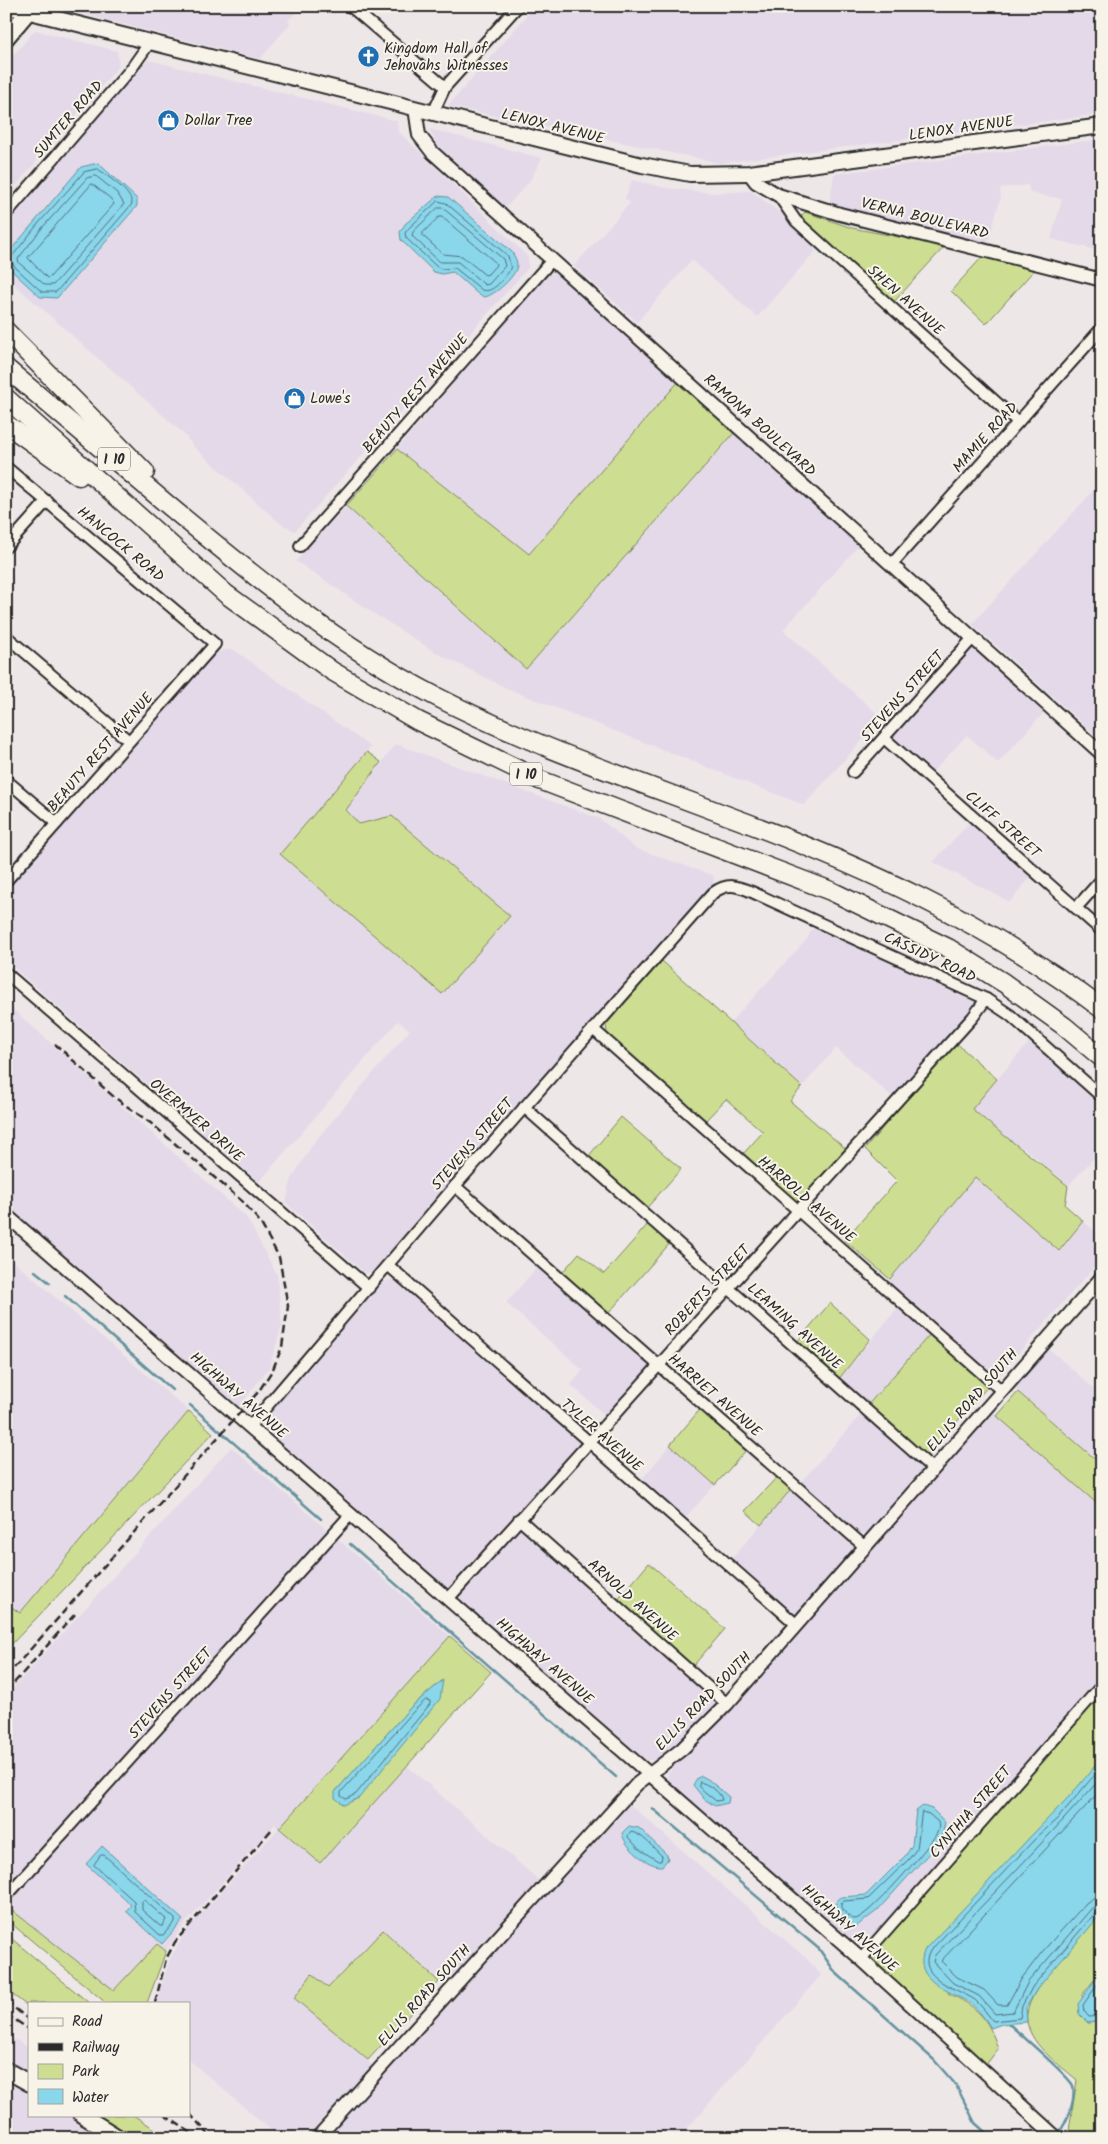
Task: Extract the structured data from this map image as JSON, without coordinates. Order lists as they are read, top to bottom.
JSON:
{
  "streets": {
    "highway": ["I 10"],
    "main road": ["LENOX AVENUE"],
    "street": [
      "SUMTER ROAD",
      "VERNA BOULEVARD",
      "SHEN AVENUE",
      "BEAUTY REST AVENUE",
      "RAMONA BOULEVARD",
      "MAMIE ROAD",
      "HANCOCK ROAD",
      "STEVENS STREET",
      "CLIFF STREET",
      "CASSIDY ROAD",
      "OVERMYER DRIVE",
      "HARROLD AVENUE",
      "ROBERTS STREET",
      "LEAMING AVENUE",
      "HIGHWAY AVENUE",
      "HARRIET AVENUE",
      "ELLIS ROAD SOUTH",
      "TYLER AVENUE",
      "ARNOLD AVENUE",
      "CYNTHIA STREET"
    ]
  },
  "crossings": [
    ["SUMTER ROAD", "LENOX AVENUE"],
    ["LENOX AVENUE", "VERNA BOULEVARD"],
    ["LENOX AVENUE", "RAMONA BOULEVARD"],
    ["VERNA BOULEVARD", "SHEN AVENUE"],
    ["SHEN AVENUE", "MAMIE ROAD"],
    ["BEAUTY REST AVENUE", "RAMONA BOULEVARD"],
    ["BEAUTY REST AVENUE", "HANCOCK ROAD"],
    ["RAMONA BOULEVARD", "MAMIE ROAD"],
    ["RAMONA BOULEVARD", "STEVENS STREET"],
    ["STEVENS STREET", "CLIFF STREET"],
    ["STEVENS STREET", "CASSIDY ROAD"],
    ["STEVENS STREET", "OVERMYER DRIVE"],
    ["STEVENS STREET", "HARROLD AVENUE"],
    ["STEVENS STREET", "LEAMING AVENUE"],
    ["STEVENS STREET", "HIGHWAY AVENUE"],
    ["STEVENS STREET", "HARRIET AVENUE"],
    ["STEVENS STREET", "TYLER AVENUE"],
    ["CASSIDY ROAD", "ROBERTS STREET"],
    ["HARROLD AVENUE", "ROBERTS STREET"],
    ["HARROLD AVENUE", "ELLIS ROAD SOUTH"],
    ["ROBERTS STREET", "LEAMING AVENUE"],
    ["ROBERTS STREET", "HIGHWAY AVENUE"],
    ["ROBERTS STREET", "HARRIET AVENUE"],
    ["ROBERTS STREET", "TYLER AVENUE"],
    ["ROBERTS STREET", "ARNOLD AVENUE"],
    ["LEAMING AVENUE", "ELLIS ROAD SOUTH"],
    ["HIGHWAY AVENUE", "ELLIS ROAD SOUTH"],
    ["HIGHWAY AVENUE", "CYNTHIA STREET"],
    ["HARRIET AVENUE", "ELLIS ROAD SOUTH"],
    ["ELLIS ROAD SOUTH", "TYLER AVENUE"],
    ["ELLIS ROAD SOUTH", "ARNOLD AVENUE"]
  ],
  "places": {
    "church": ["Kingdom Hall of Jehovahs Witnesses"],
    "shop": ["Dollar Tree", "Lowe's"]
  },
  "legend": [
    "Road",
    "Railway",
    "Park",
    "Water"
  ]
}
